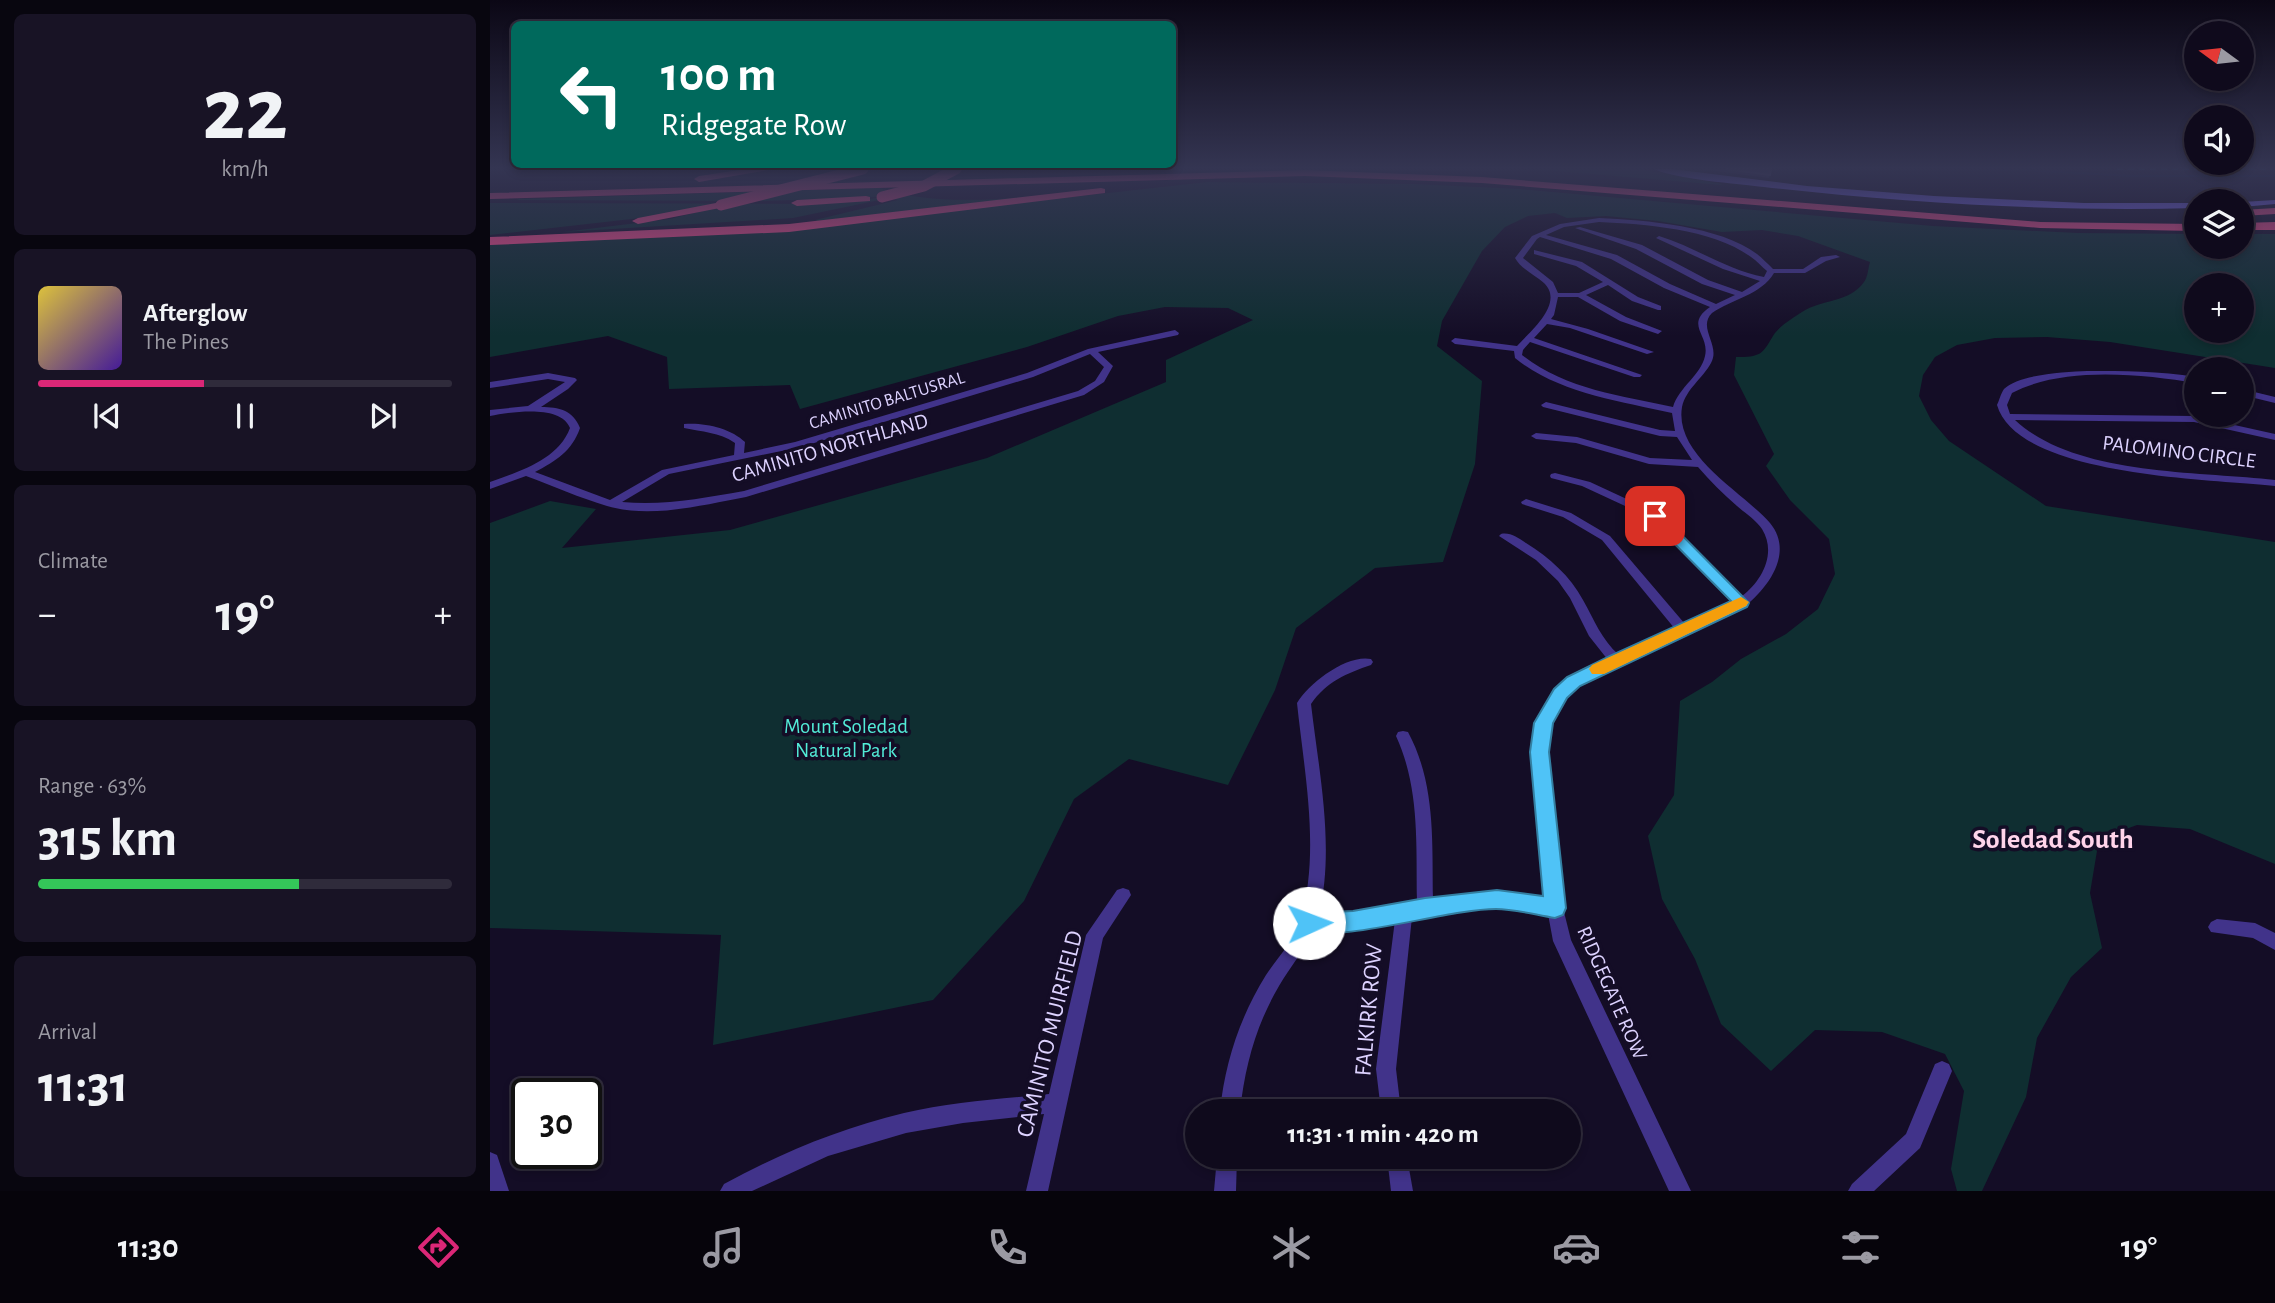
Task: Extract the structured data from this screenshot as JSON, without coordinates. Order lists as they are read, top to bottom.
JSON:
{
  "streets": {
    "street": [
      "CAMINITO BALTUSRAL",
      "CAMINITO NORTHLAND",
      "PALOMINO CIRCLE",
      "RIDGEGATE ROW",
      "FALKIRK ROW",
      "CAMINITO MUIRFIELD"
    ]
  },
  "crossings": [
    ["CAMINITO BALTUSRAL", "CAMINITO NORTHLAND"]
  ],
  "districts": ["Soledad South"],
  "parks": ["Mount Soledad Natural Park"],
  "north": "left",
  "page": {
    "tile": [
      ["22", "km/h"],
      "Climate",
      ["Range · 63%", "315 km"],
      ["Arrival", "11:31"]
    ],
    "map_buttons": ["+", "−"],
    "turn": ["100 m", "Ridgegate Row"],
    "song": ["Afterglow", "The Pines"],
    "heat": ["−", "19°", "+"],
    "limit": "30",
    "trip": "11:31 · 1 min · 420 m",
    "tabs": ["11:30", "19°"]
  }
}
